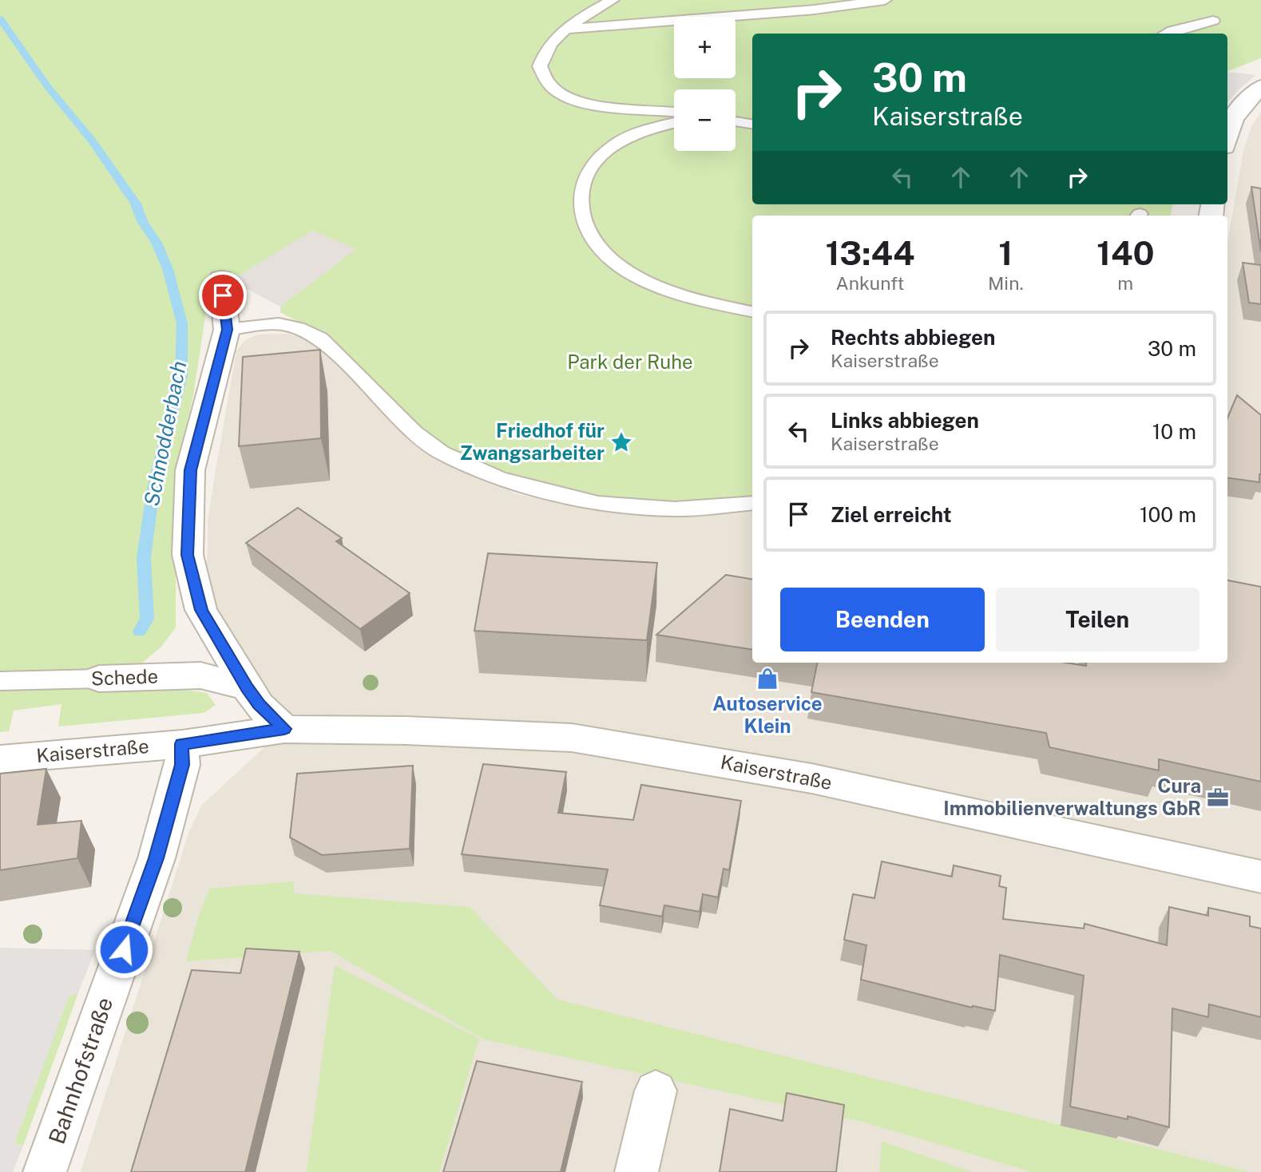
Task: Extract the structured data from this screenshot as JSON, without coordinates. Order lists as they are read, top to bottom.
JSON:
{
  "streets": {
    "street": ["Schede", "Kaiserstraße", "Bahnhofstraße"]
  },
  "crossings": [
    ["Kaiserstraße", "Bahnhofstraße"]
  ],
  "water": ["Schnodderbach"],
  "parks": ["Park der Ruhe"],
  "places": {
    "place": ["Friedhof für Zwangsarbeiter"],
    "shop": ["Autoservice Klein"],
    "office": ["Cura Immobilienverwaltungs GbR"]
  },
  "page": {
    "map_buttons": ["+", "−"],
    "turn": ["30 m", "Kaiserstraße"],
    "eta": [
      "13:44",
      "Ankunft",
      "1",
      "Min.",
      "140",
      "m"
    ],
    "list": [
      {
        "name": "Rechts abbiegen",
        "note": "Kaiserstraße",
        "value": "30 m"
      },
      {
        "name": "Links abbiegen",
        "note": "Kaiserstraße",
        "value": "10 m"
      },
      {
        "name": "Ziel erreicht",
        "value": "100 m"
      }
    ],
    "buttons": ["Beenden", "Teilen"]
  }
}
